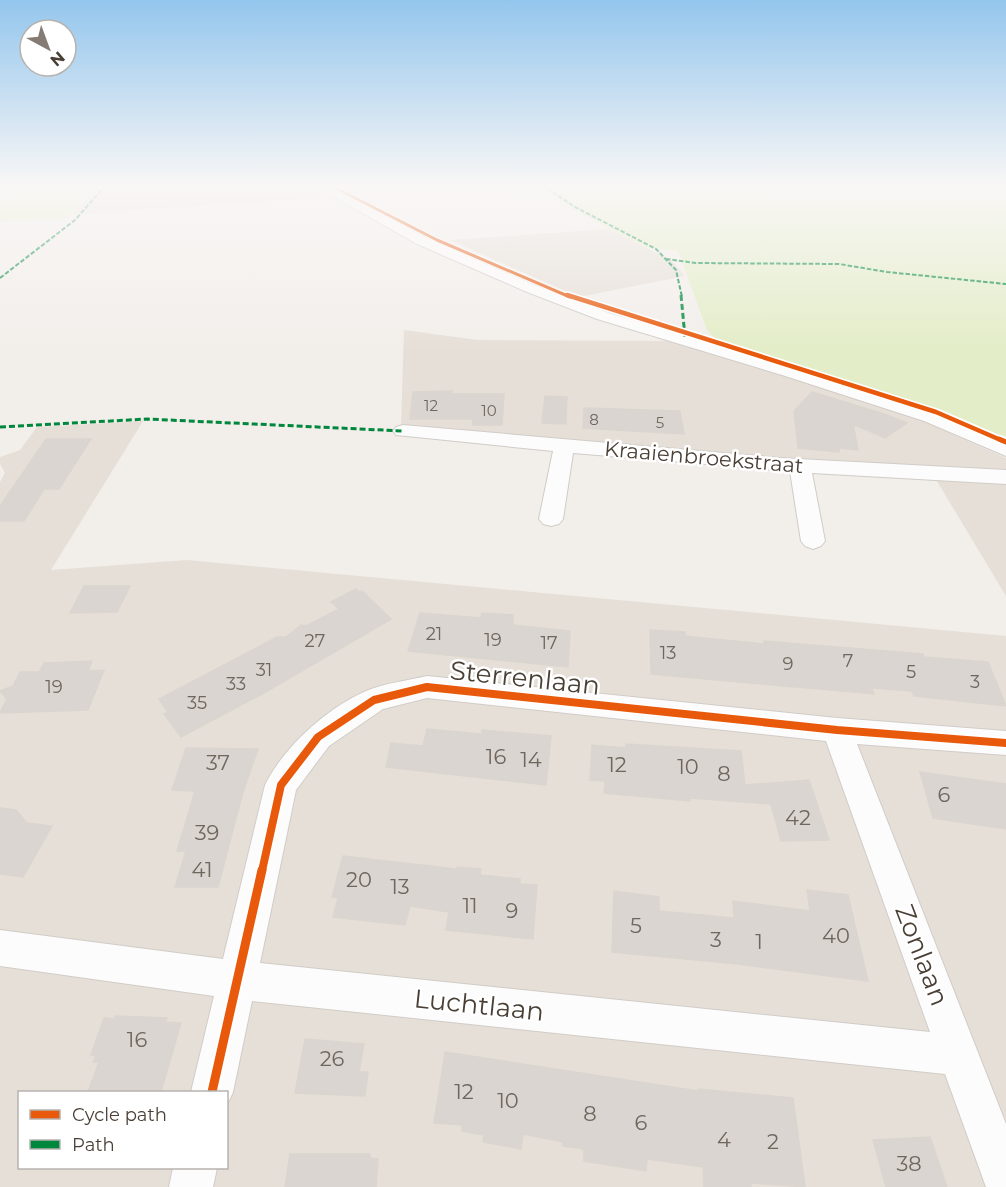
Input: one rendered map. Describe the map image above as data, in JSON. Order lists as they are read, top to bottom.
{
  "streets": {
    "street": [
      "Kraaienbroekstraat",
      "Sterrenlaan",
      "Zonlaan",
      "Luchtlaan"
    ]
  },
  "crossings": [
    ["Sterrenlaan", "Zonlaan"],
    ["Sterrenlaan", "Luchtlaan"],
    ["Zonlaan", "Luchtlaan"]
  ],
  "house_numbers": [
    "12",
    "10",
    "8",
    "5",
    "21",
    "19",
    "27",
    "17",
    "13",
    "7",
    "9",
    "31",
    "5",
    "3",
    "33",
    "19",
    "35",
    "16",
    "14",
    "37",
    "12",
    "10",
    "8",
    "6",
    "42",
    "39",
    "41",
    "20",
    "13",
    "11",
    "9",
    "5",
    "40",
    "3",
    "1",
    "16",
    "26",
    "12",
    "10",
    "8",
    "6",
    "4",
    "2",
    "38"
  ],
  "legend": ["Cycle path", "Path"],
  "north": "bottom right"
}
